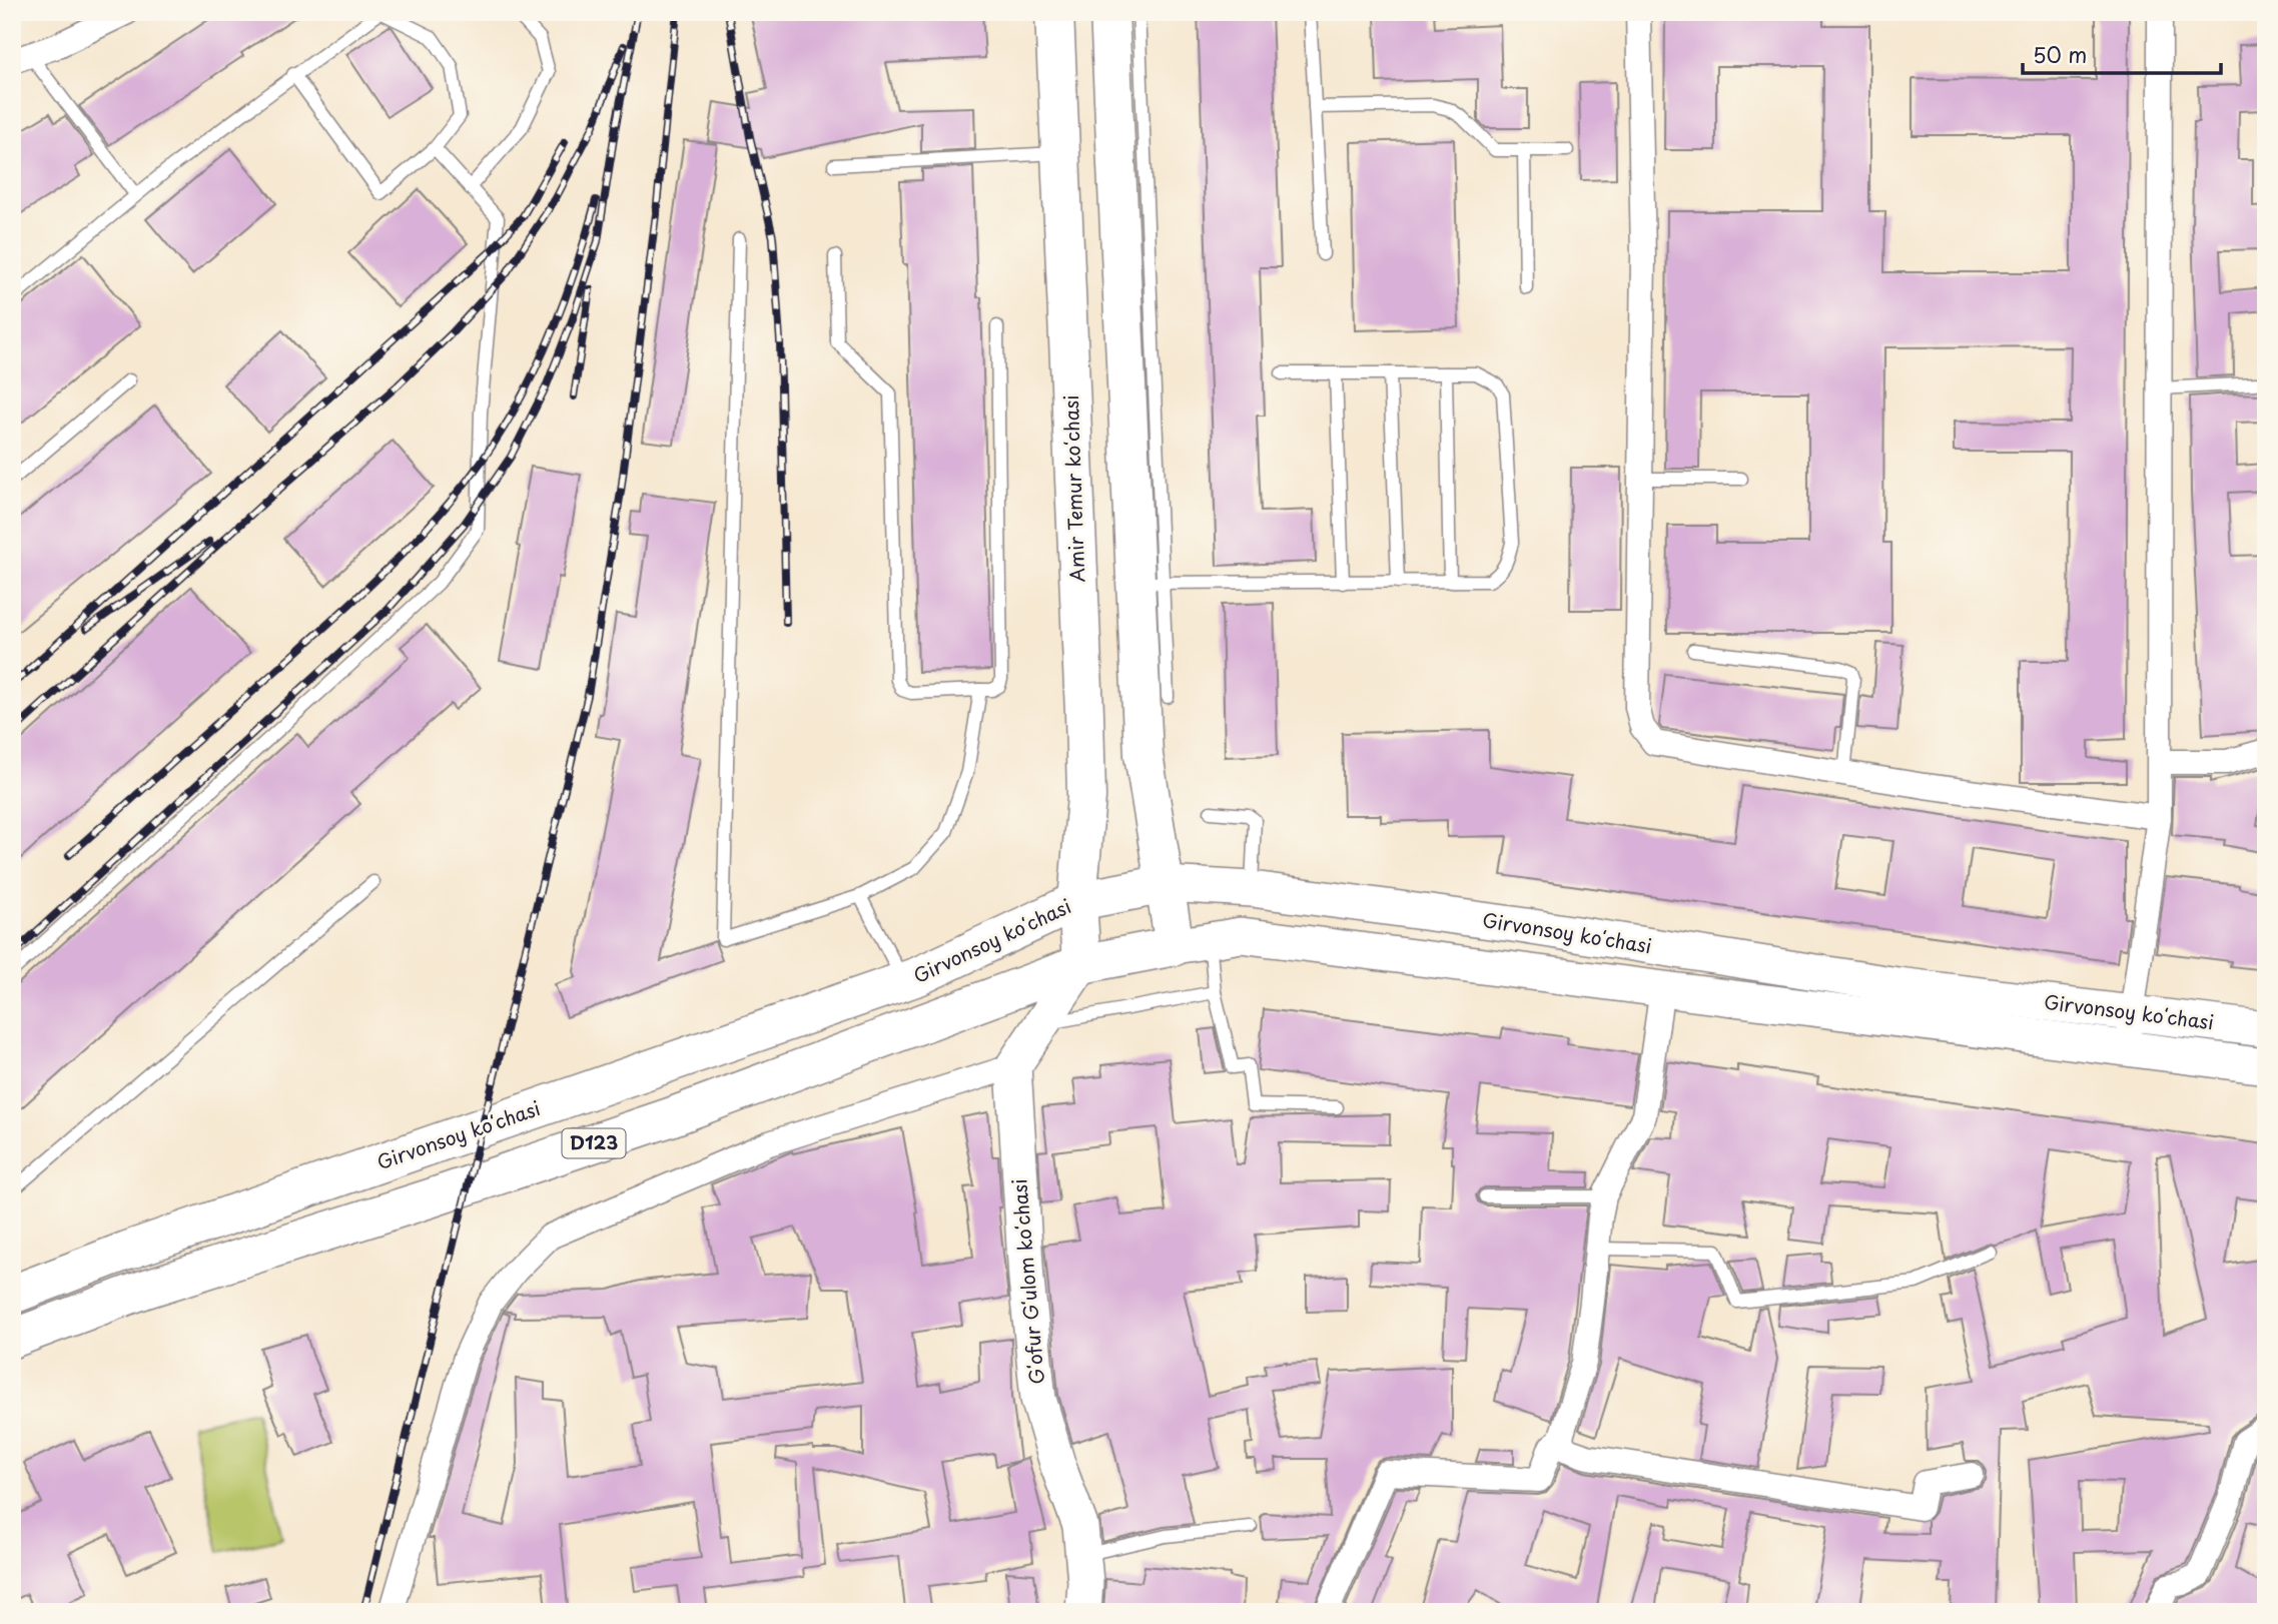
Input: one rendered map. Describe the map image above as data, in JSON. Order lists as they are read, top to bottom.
{
  "streets": {
    "main road": [
      "Amir Temur koʻchasi",
      "Girvonsoy koʻchasi",
      "D123",
      "Gʻofur Gʻulom koʻchasi"
    ]
  },
  "crossings": [
    ["Amir Temur koʻchasi", "Girvonsoy koʻchasi"]
  ],
  "scale_bar": "50 m"
}
